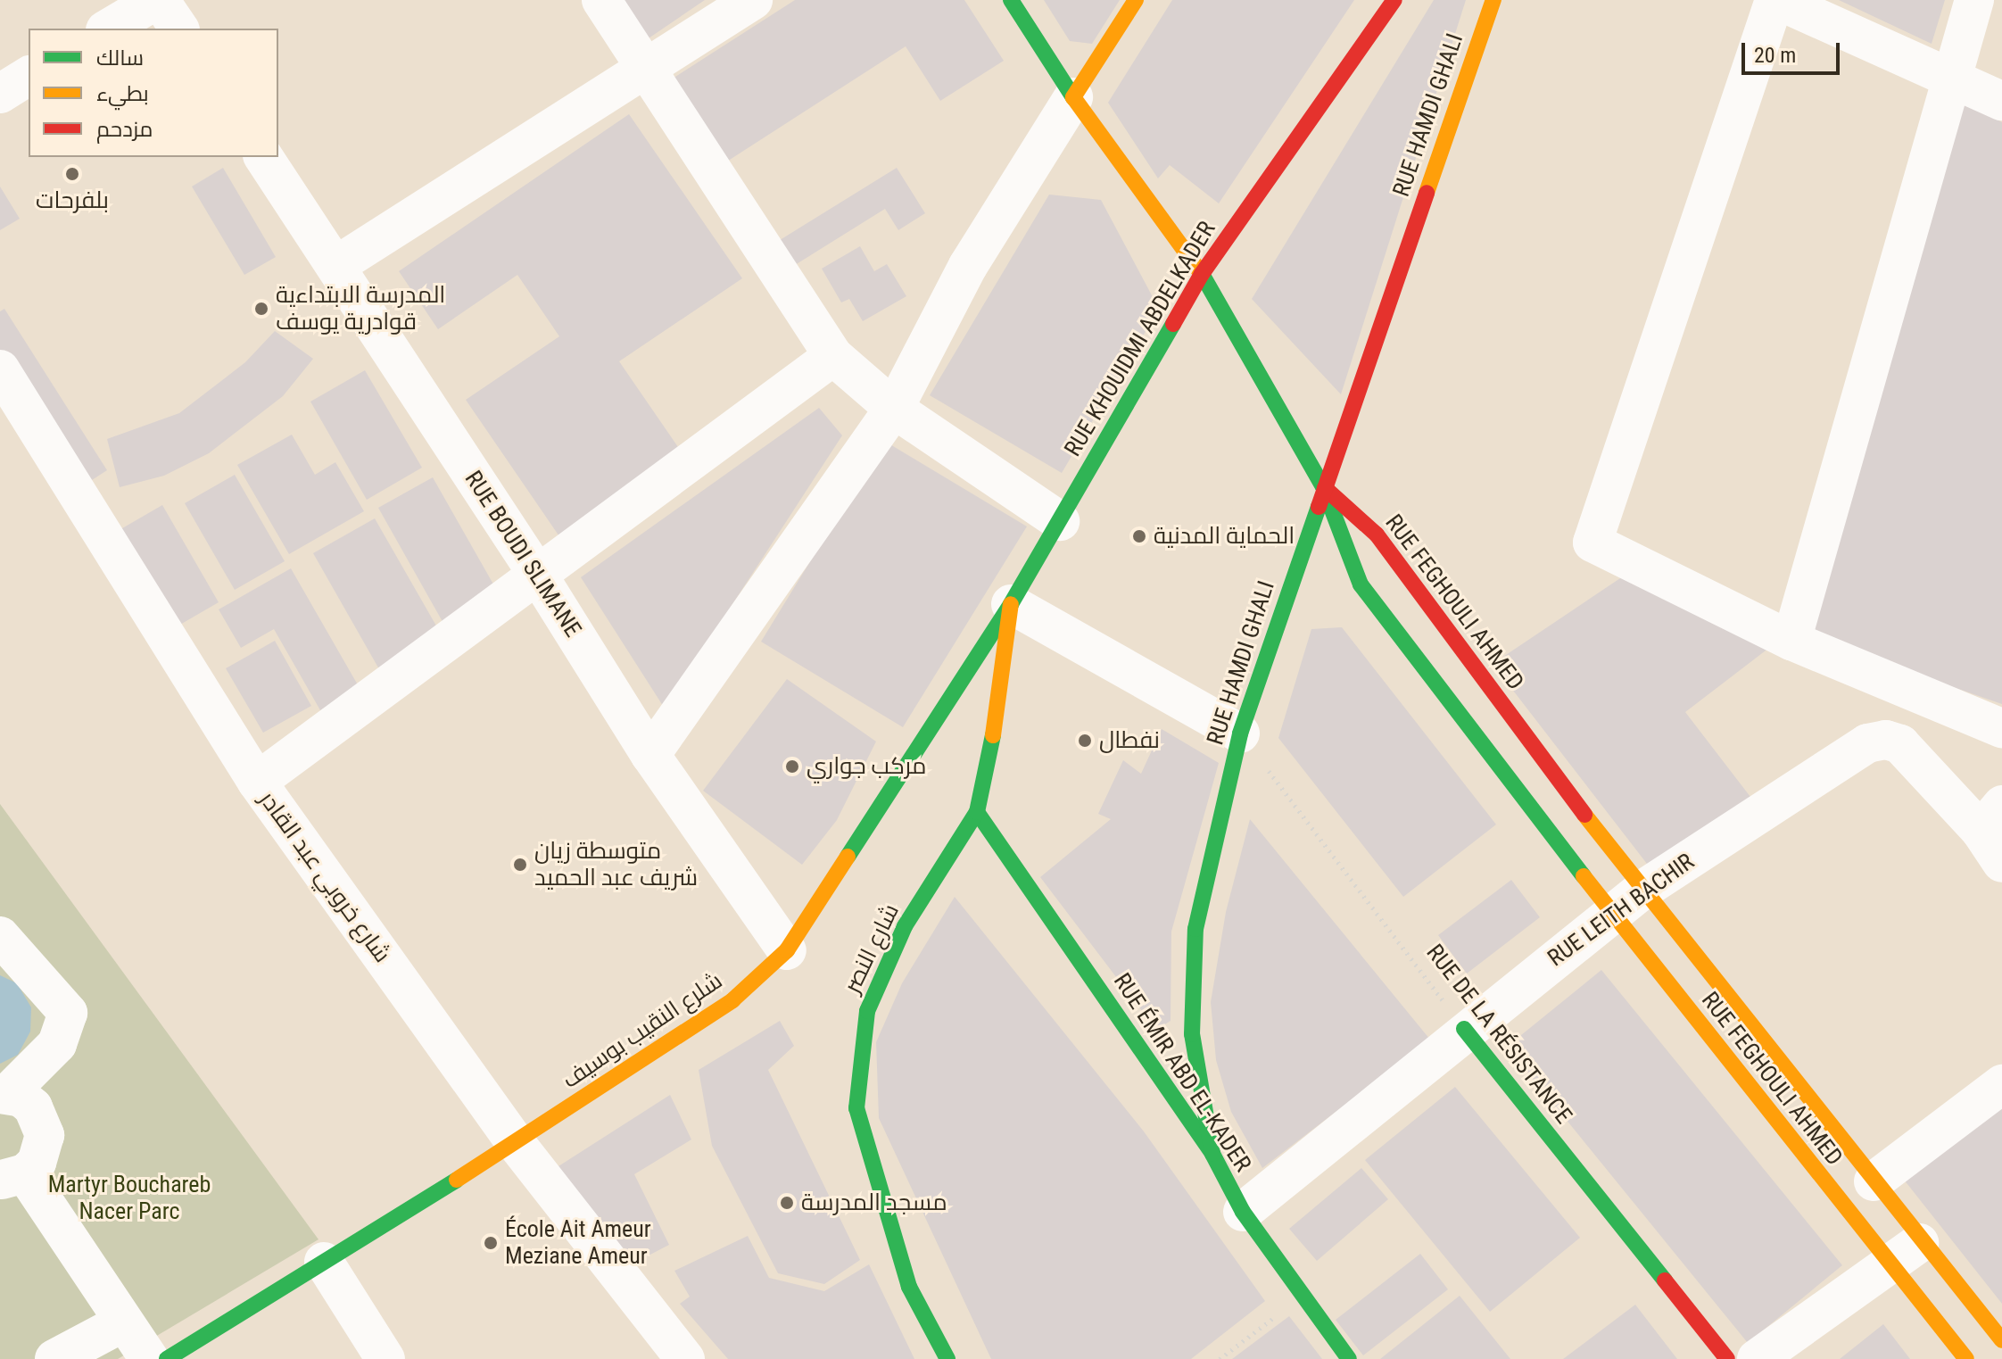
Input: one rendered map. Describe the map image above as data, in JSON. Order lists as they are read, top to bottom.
{
  "streets": {
    "main road": [
      "RUE HAMDI GHALI",
      "RUE KHOUIDMI ABDELKADER",
      "RUE FEGHOULI AHMED",
      "شارع النصر",
      "شلرع النقيب بوسيف",
      "RUE DE LA RÉSISTANCE",
      "RUE ÉMIR ABD EL-KADER"
    ],
    "street": ["RUE BOUDI SLIMANE", "شارع خروبي عبد القادر", "RUE LEITH BACHIR"]
  },
  "crossings": [
    ["RUE HAMDI GHALI", "RUE FEGHOULI AHMED"],
    ["RUE HAMDI GHALI", "RUE DE LA RÉSISTANCE"],
    ["RUE HAMDI GHALI", "RUE ÉMIR ABD EL-KADER"],
    ["RUE KHOUIDMI ABDELKADER", "شارع النصر"],
    ["RUE KHOUIDMI ABDELKADER", "شلرع النقيب بوسيف"],
    ["RUE BOUDI SLIMANE", "شلرع النقيب بوسيف"],
    ["RUE FEGHOULI AHMED", "RUE LEITH BACHIR"],
    ["شارع خروبي عبد القادر", "شلرع النقيب بوسيف"],
    ["RUE LEITH BACHIR", "RUE DE LA RÉSISTANCE"],
    ["RUE LEITH BACHIR", "RUE ÉMIR ABD EL-KADER"],
    ["شارع النصر", "شلرع النقيب بوسيف"],
    ["شارع النصر", "RUE ÉMIR ABD EL-KADER"]
  ],
  "parks": ["Martyr Bouchareb Nacer Parc"],
  "places": [
    "بلفرحات",
    "المدرسة الابتداءية قوادرية يوسف",
    "الحماية المدنية",
    "نفطال",
    "مركب جواري",
    "متوسطة زيان شريف عبد الحميد",
    "مسجد المدرسة",
    "École Ait Ameur Meziane Ameur"
  ],
  "legend": ["سالك", "بطيء", "مزدحم"],
  "scale_bar": "20 m"
}
